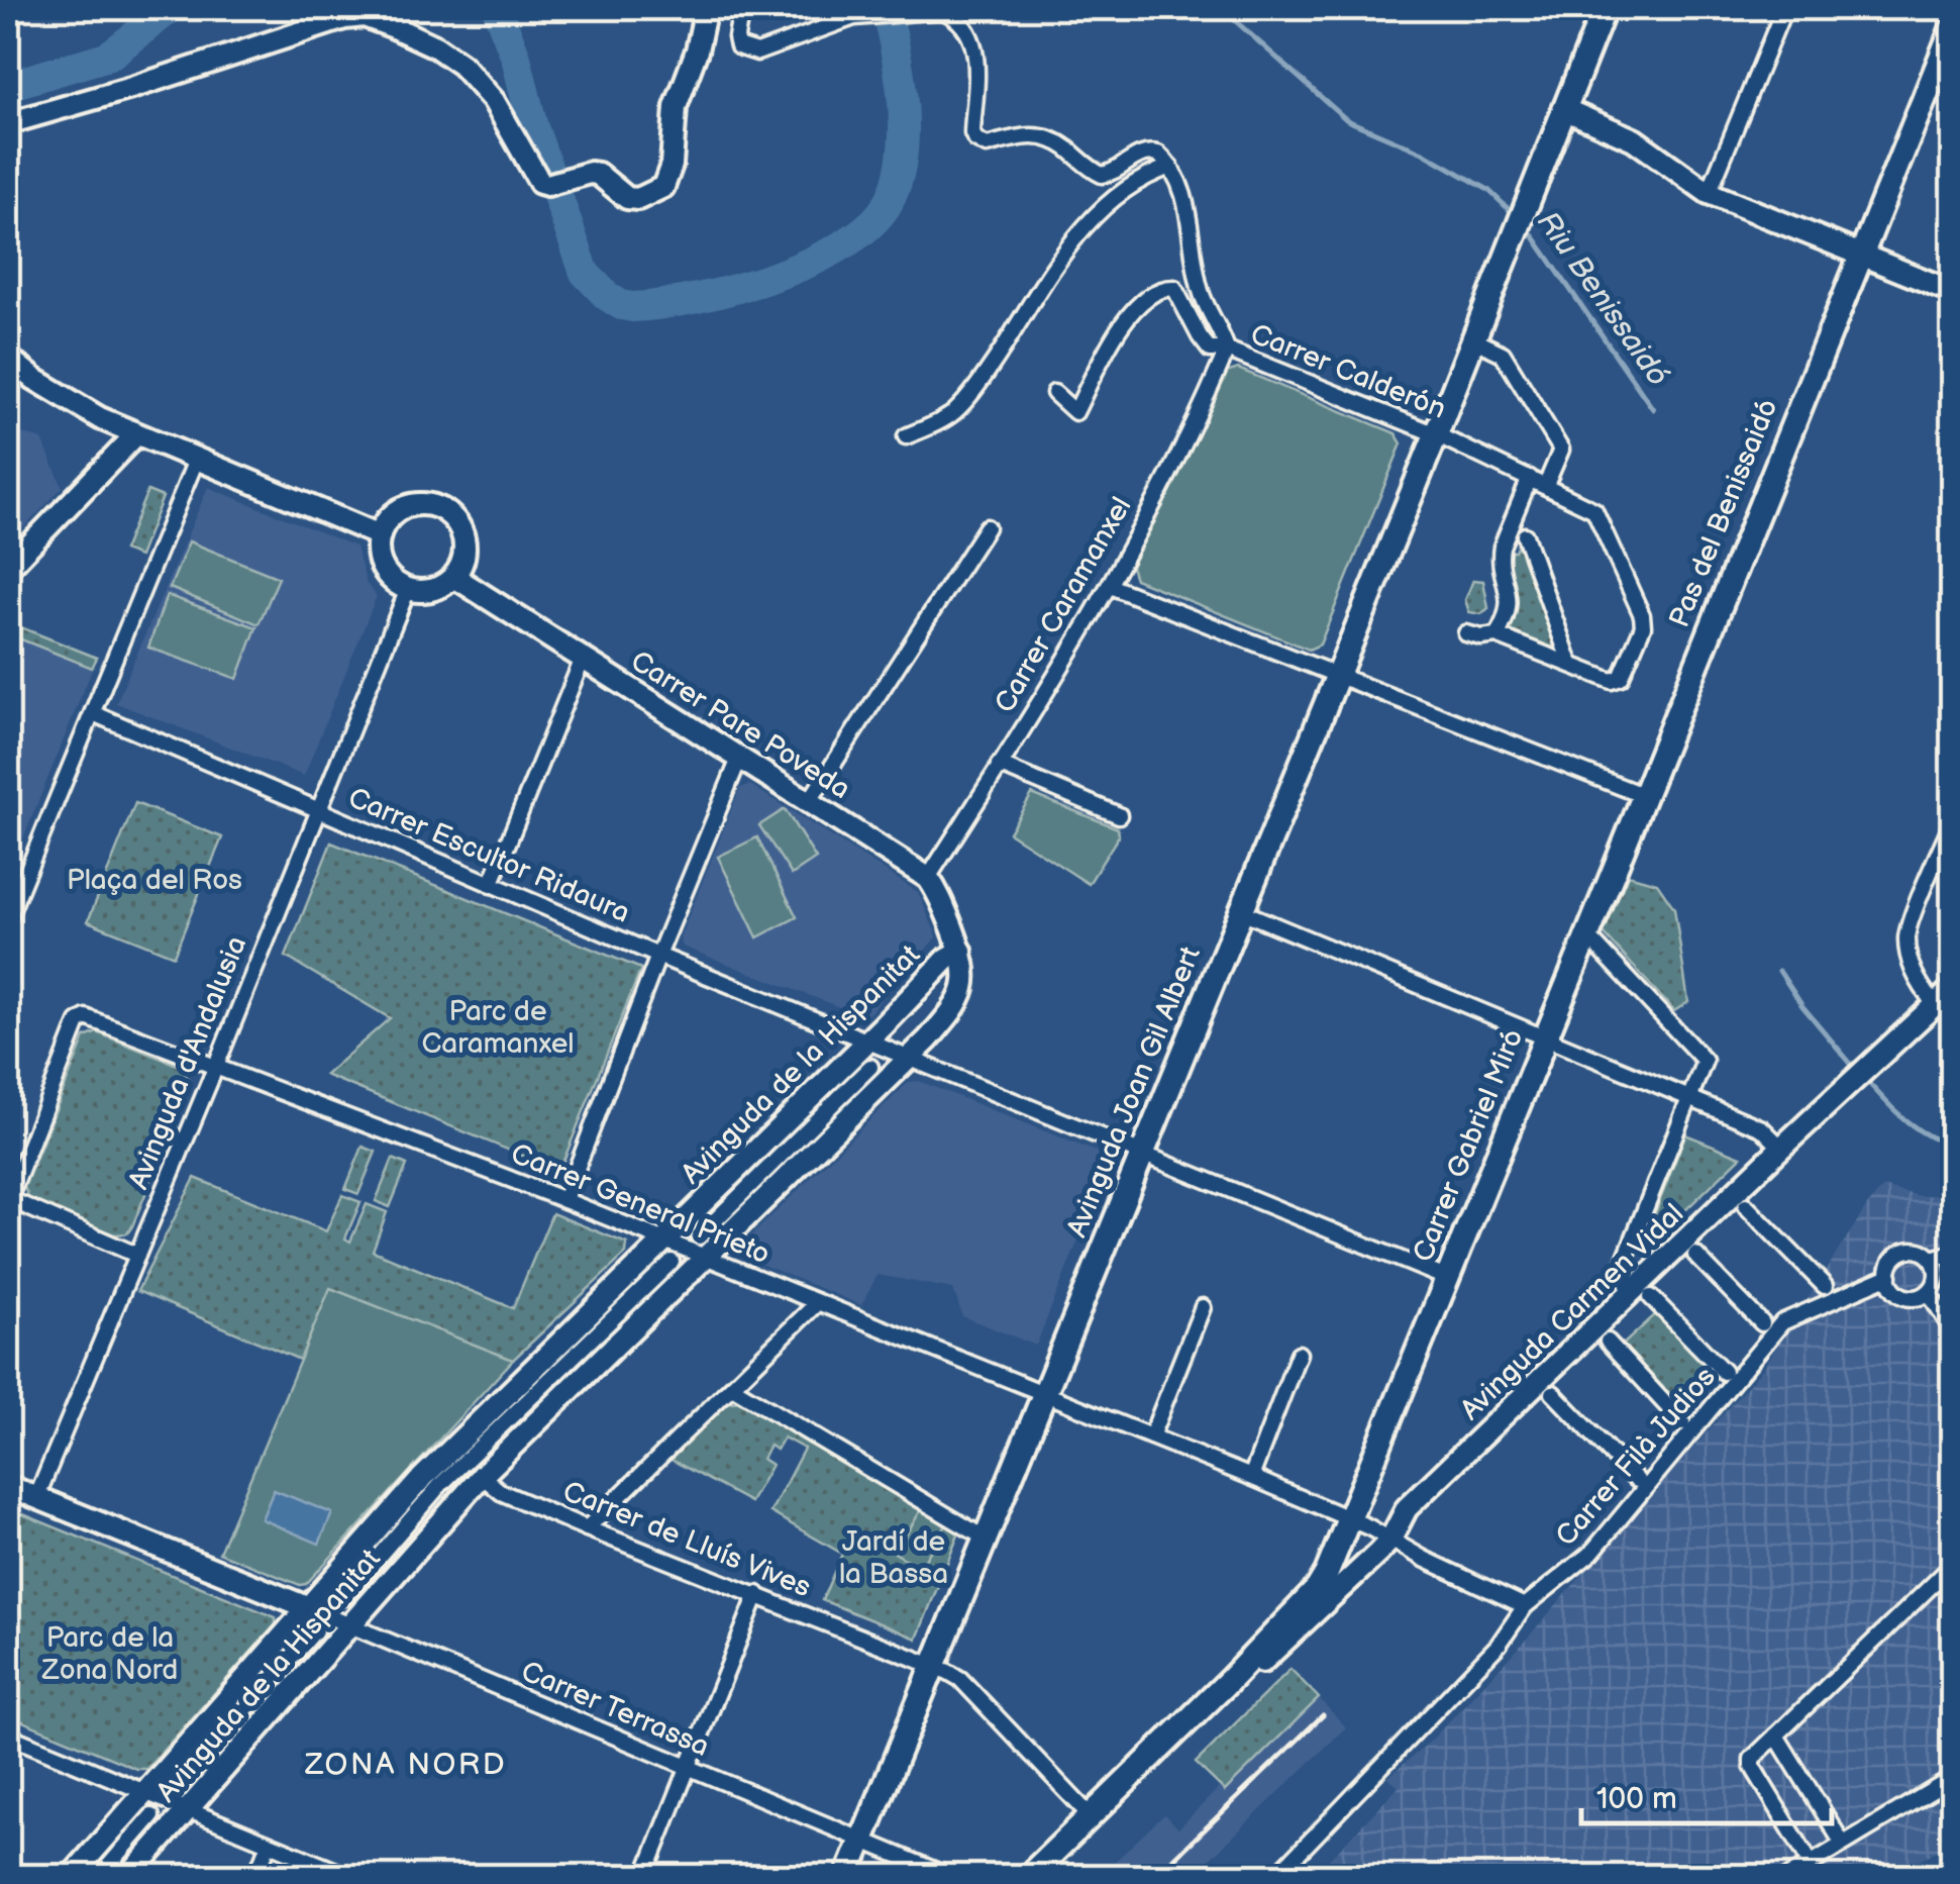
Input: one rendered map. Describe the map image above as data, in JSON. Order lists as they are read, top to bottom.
{
  "streets": {
    "main road": ["Pas del Benissaidó", "Avinguda Joan Gil Albert", "Carrer Gabriel Miró"],
    "street": [
      "Carrer Calderón",
      "Carrer Caramanxel",
      "Carrer Pare Poveda",
      "Carrer Escultor Ridaura",
      "Avinguda d'Andalusia",
      "Avinguda de la Hispanitat",
      "Carrer General Prieto",
      "Avinguda Carmen Vidal",
      "Carrer Filà Judios",
      "Carrer de Lluís Vives",
      "Carrer Terrassa"
    ]
  },
  "crossings": [
    ["Carrer Calderón", "Carrer Caramanxel"],
    ["Carrer Calderón", "Avinguda Joan Gil Albert"],
    ["Pas del Benissaidó", "Carrer Gabriel Miró"],
    ["Carrer Caramanxel", "Carrer Pare Poveda"],
    ["Carrer Pare Poveda", "Avinguda d'Andalusia"],
    ["Carrer Escultor Ridaura", "Avinguda d'Andalusia"],
    ["Carrer Escultor Ridaura", "Avinguda de la Hispanitat"],
    ["Carrer Escultor Ridaura", "Avinguda Joan Gil Albert"],
    ["Carrer Escultor Ridaura", "Carrer Gabriel Miró"],
    ["Avinguda d'Andalusia", "Carrer General Prieto"],
    ["Avinguda de la Hispanitat", "Carrer General Prieto"],
    ["Avinguda de la Hispanitat", "Carrer de Lluís Vives"],
    ["Avinguda de la Hispanitat", "Carrer Terrassa"],
    ["Avinguda Joan Gil Albert", "Carrer General Prieto"],
    ["Avinguda Joan Gil Albert", "Carrer de Lluís Vives"],
    ["Avinguda Joan Gil Albert", "Carrer Terrassa"],
    ["Carrer Gabriel Miró", "Carrer General Prieto"],
    ["Carrer Gabriel Miró", "Avinguda Carmen Vidal"],
    ["Carrer Gabriel Miró", "Carrer de Lluís Vives"],
    ["Carrer General Prieto", "Avinguda Carmen Vidal"],
    ["Carrer General Prieto", "Carrer Filà Judios"]
  ],
  "districts": ["ZONA NORD"],
  "water": ["Riu Benissaidó"],
  "parks": [
    "Plaça del Ros",
    "Parc de Caramanxel",
    "Jardí de la Bassa",
    "Parc de la Zona Nord"
  ],
  "scale_bar": "100 m"
}
